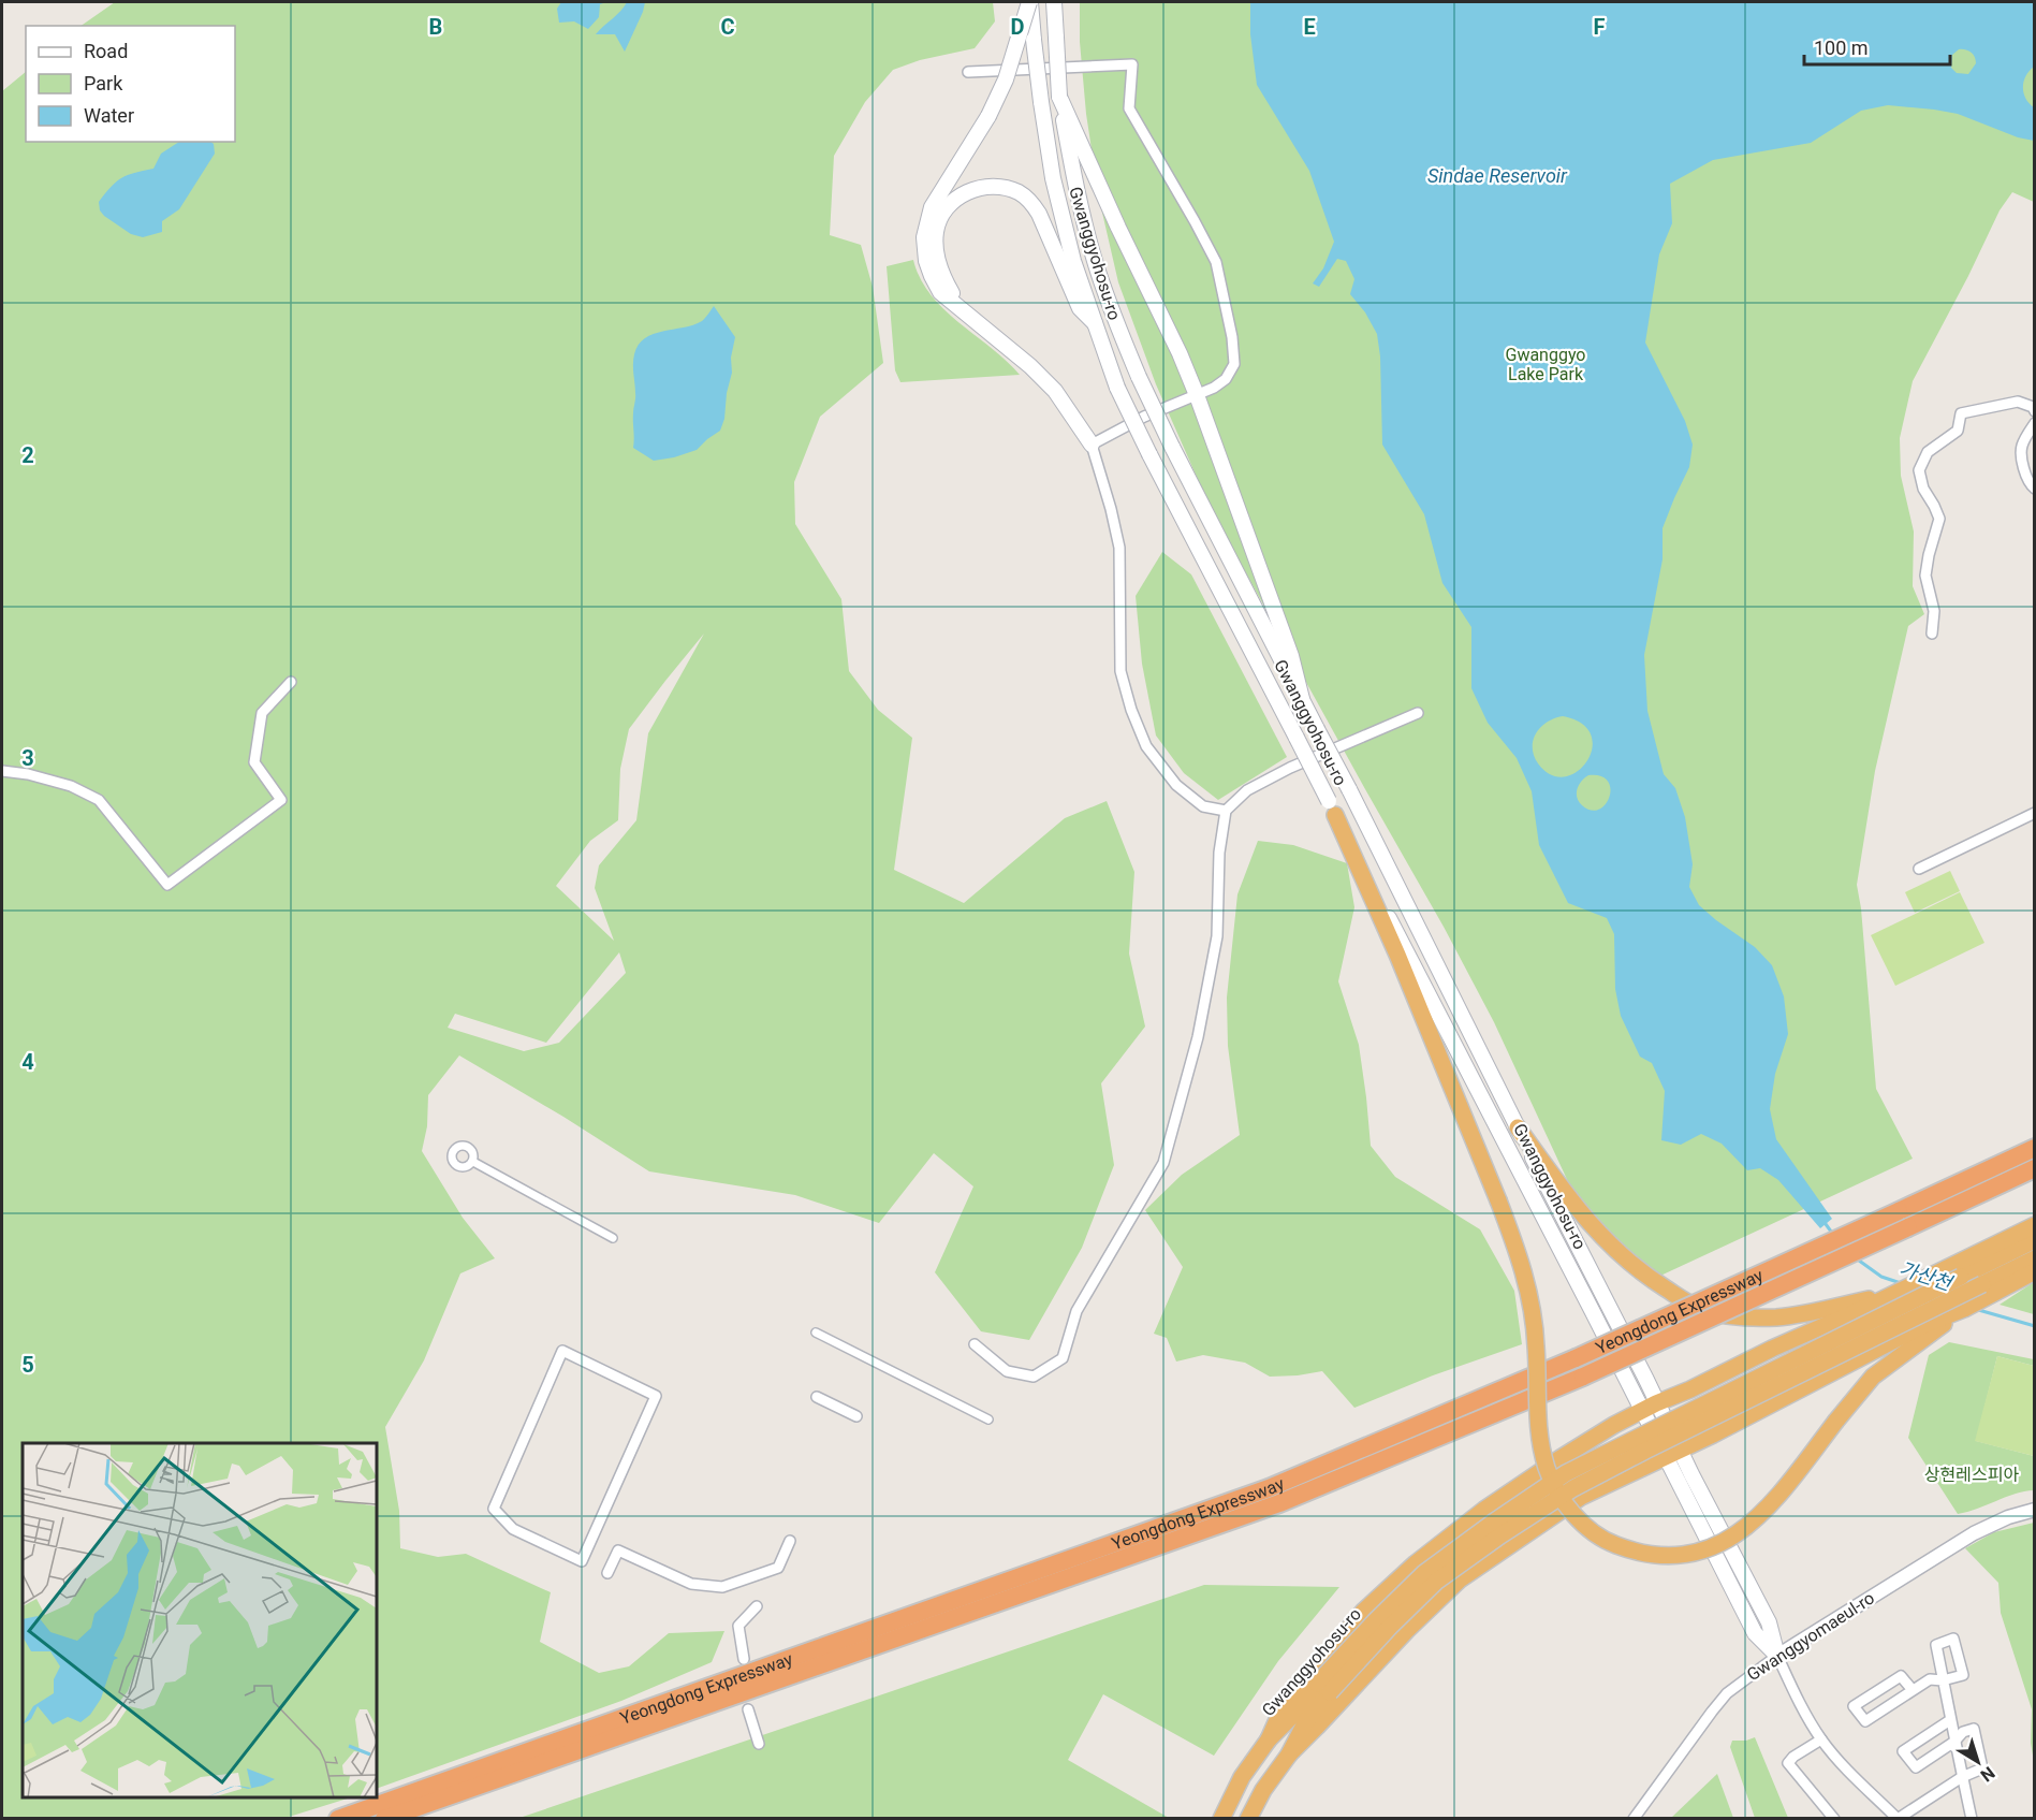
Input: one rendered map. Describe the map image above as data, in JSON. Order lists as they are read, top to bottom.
{
  "streets": {
    "highway": ["Gwanggyohosu-ro", "Yeongdong Expressway"],
    "street": ["Gwanggyomaeul-ro"]
  },
  "crossings": [
    ["Gwanggyohosu-ro", "Gwanggyomaeul-ro"]
  ],
  "water": ["Sindae Reservoir", "가산천"],
  "parks": ["Gwanggyo Lake Park", "상현레스피아"],
  "legend": ["Road", "Park", "Water"],
  "scale_bar": "100 m",
  "north": "bottom right",
  "grid": {
    "columns": [
      "B",
      "C",
      "D",
      "E",
      "F"
    ],
    "rows": [
      "2",
      "3",
      "4",
      "5"
    ]
  }
}
